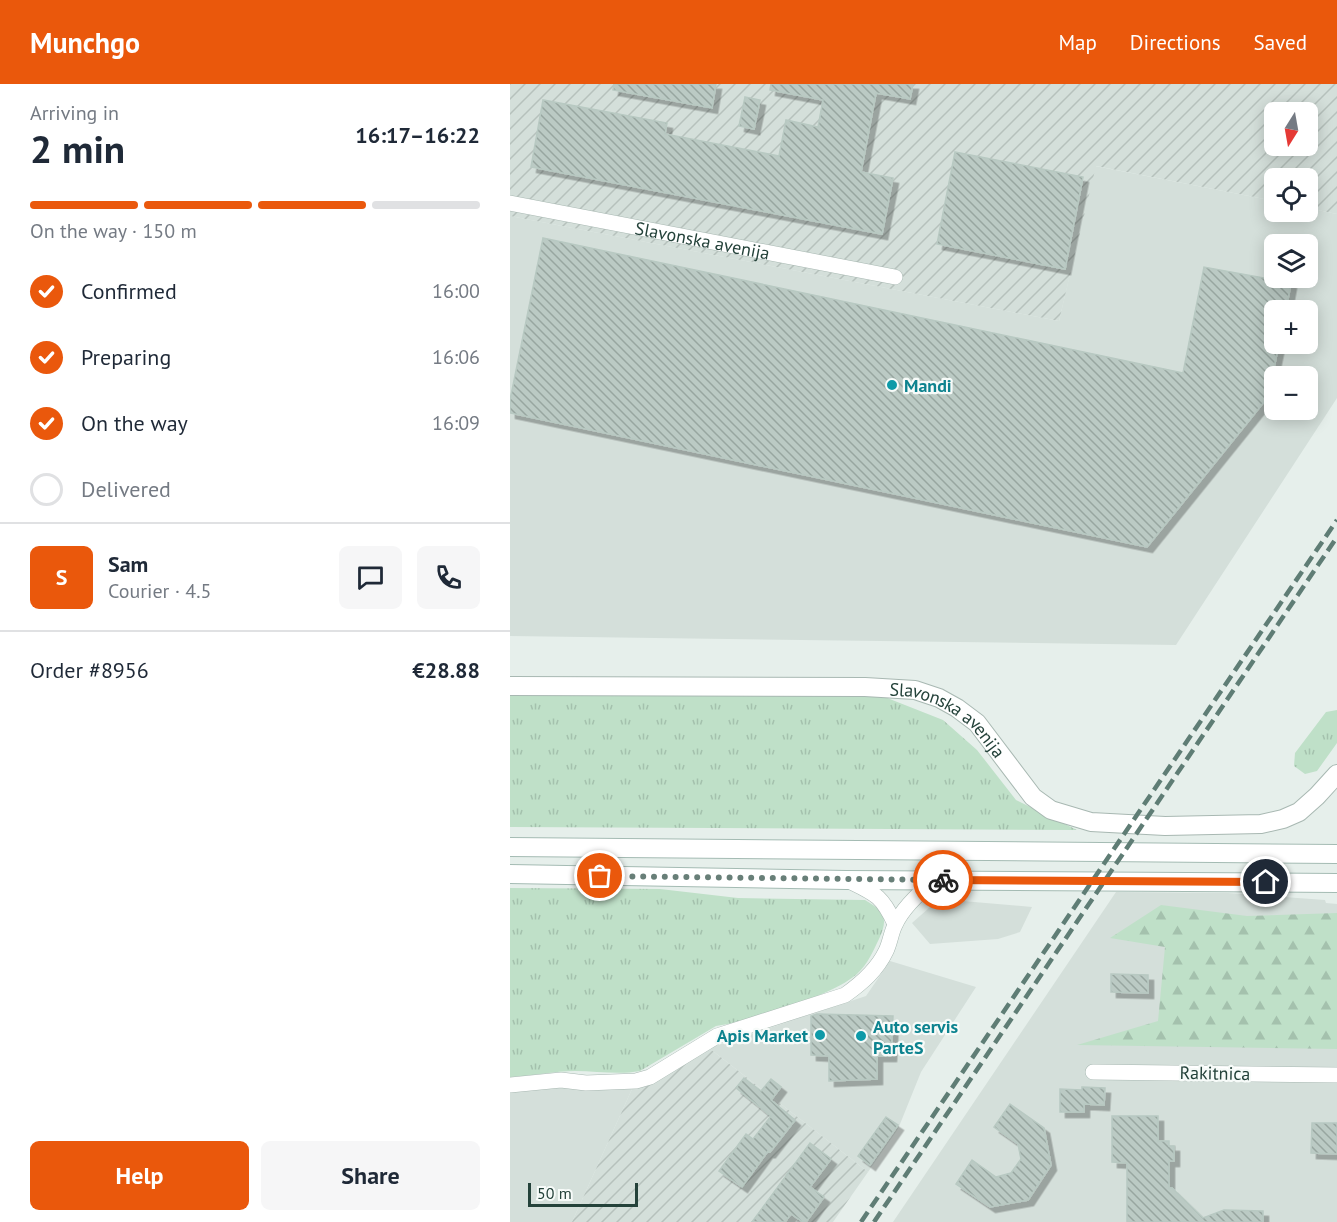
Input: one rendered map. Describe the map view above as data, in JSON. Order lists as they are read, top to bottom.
{
  "streets": {
    "main road": ["Slavonska avenija"],
    "street": ["Rakitnica"]
  },
  "places": ["Mandi", "Apis Market", "Auto servis ParteS"],
  "scale_bar": "50 m",
  "north": "bottom",
  "page": {
    "header": "Munchgo",
    "nav": ["Map", "Directions", "Saved"],
    "heading": ["2 min", "Arriving in", "16:17–16:22"],
    "panel": [
      "Sam",
      "Courier · 4.5",
      "Order #8956",
      "€28.88"
    ],
    "map_buttons": ["+", "−"],
    "bar": "On the way · 150 m",
    "list": [
      ["Confirmed", "16:00"],
      ["Preparing", "16:06"],
      ["On the way", "16:09"],
      "Delivered"
    ],
    "round": "S",
    "buttons": ["Help", "Share"],
    "scale": "50 m"
  }
}
